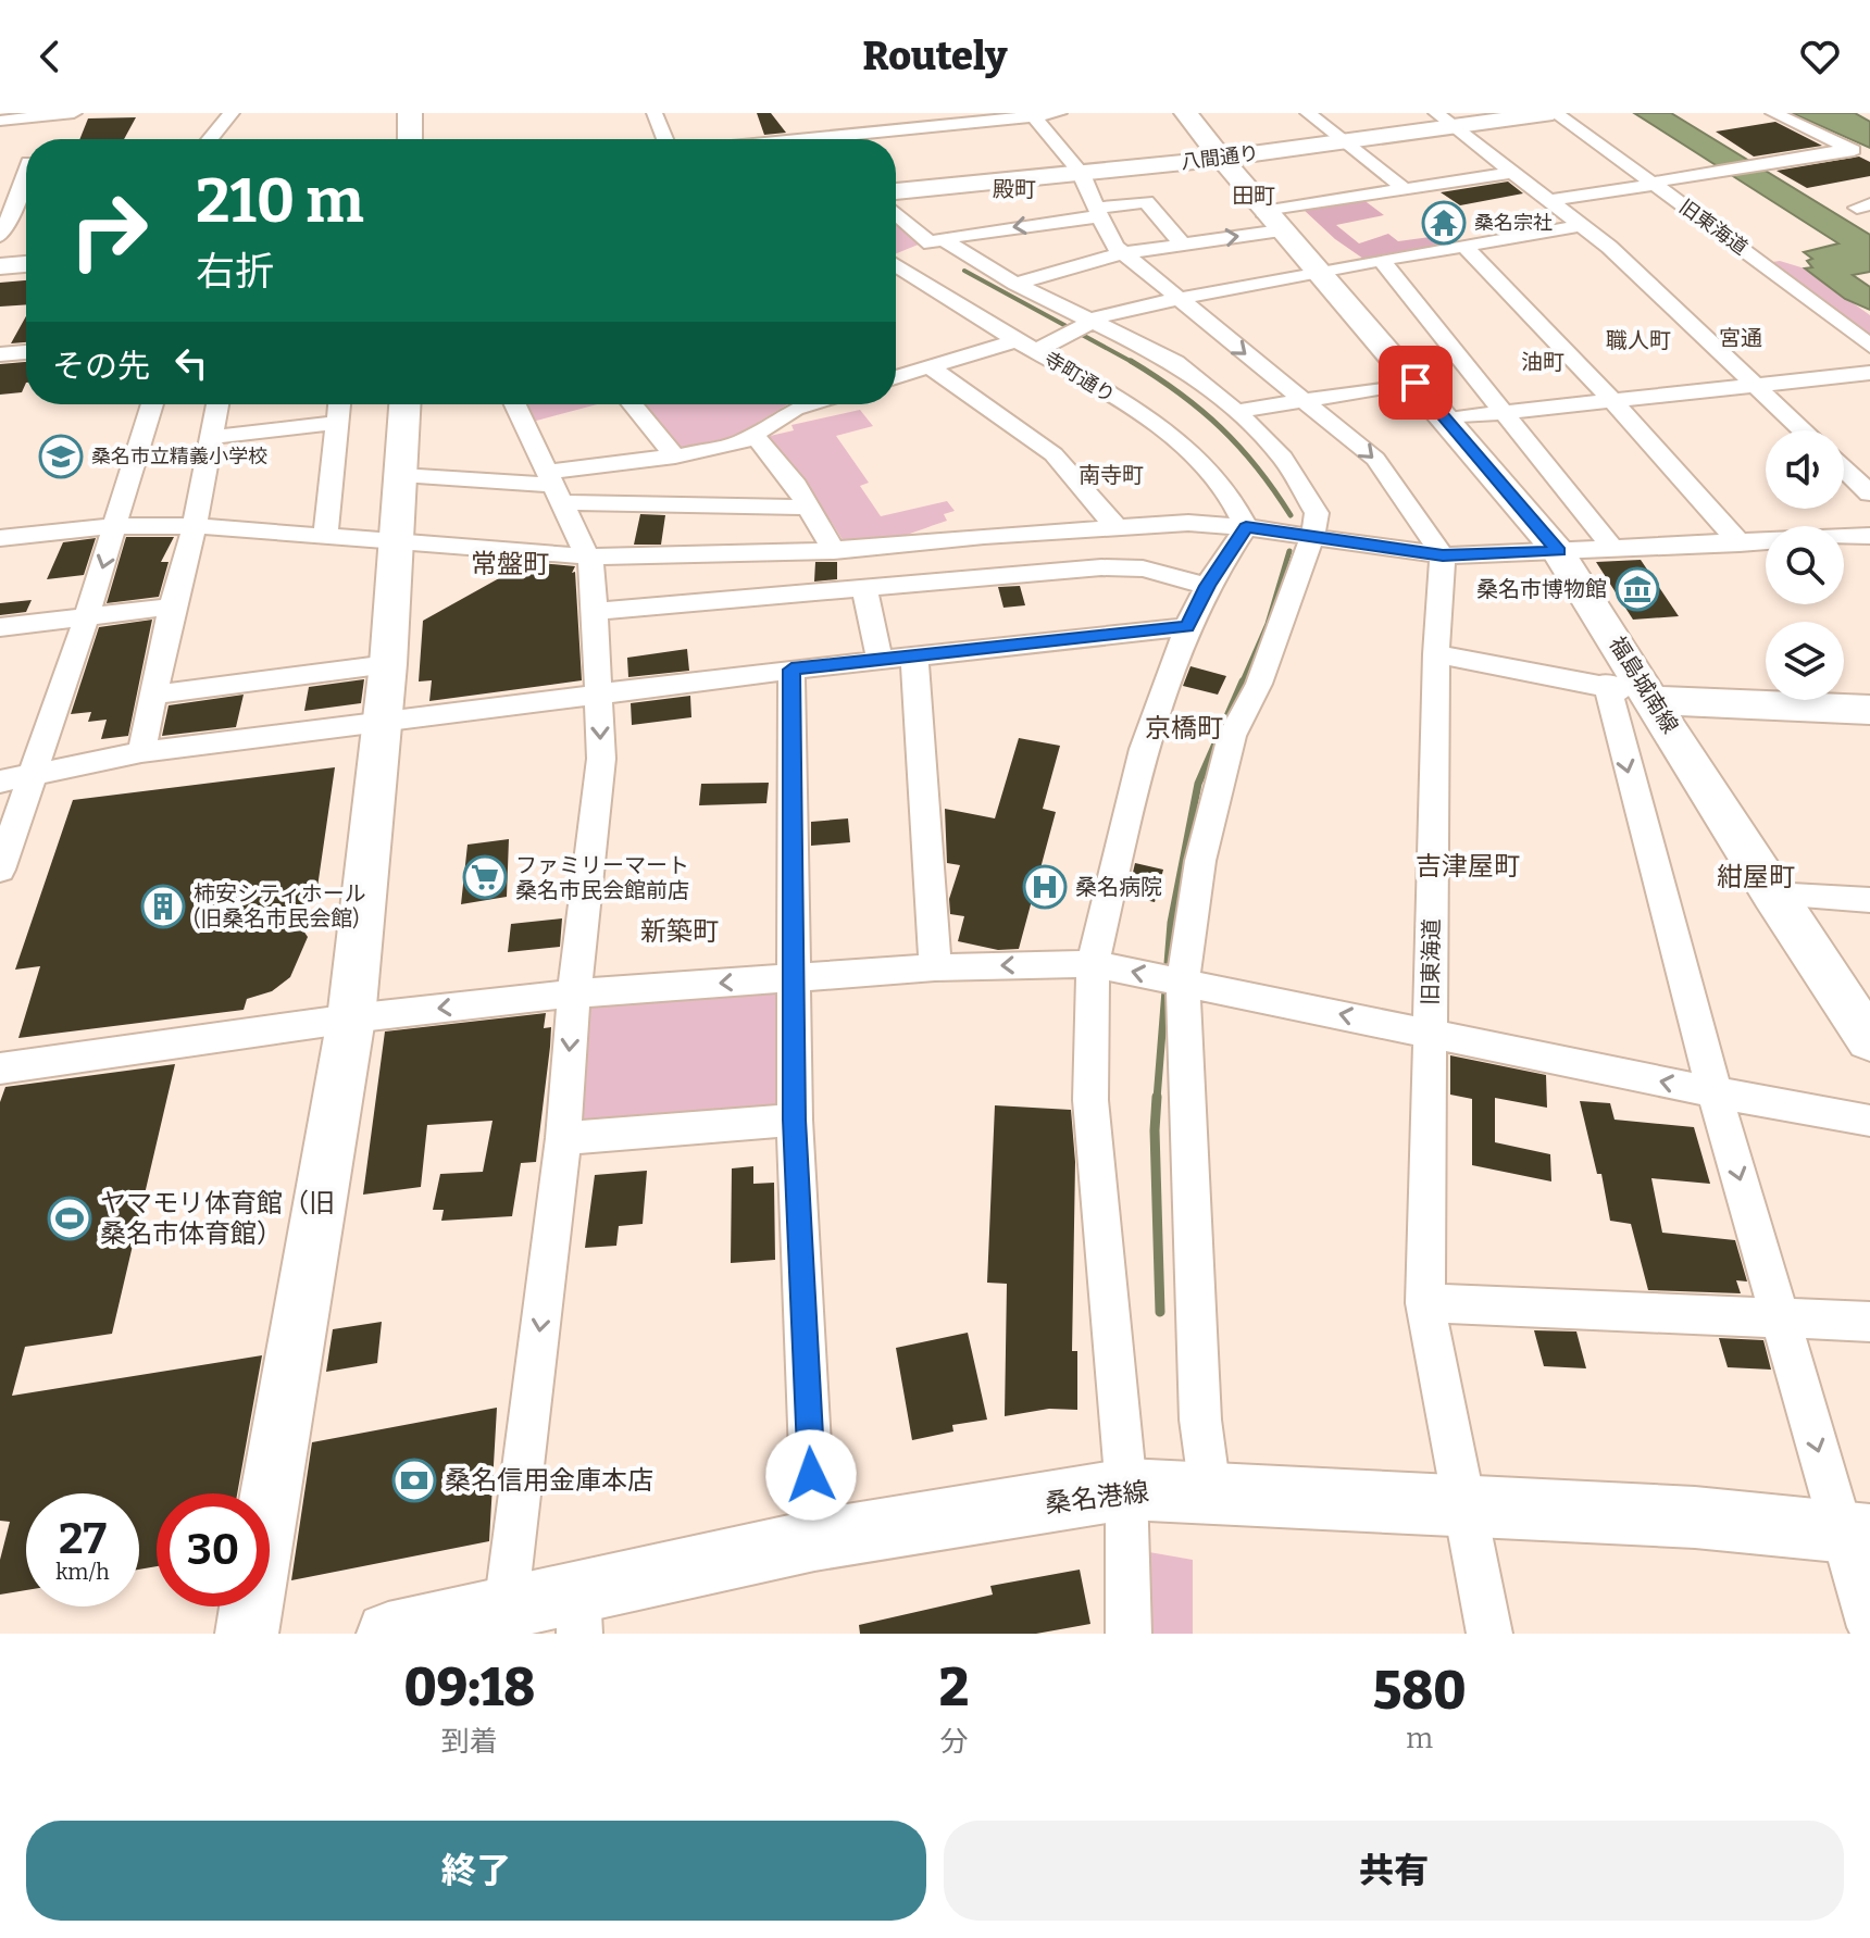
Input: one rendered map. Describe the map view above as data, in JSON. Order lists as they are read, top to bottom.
{
  "streets": {
    "street": [
      "八間通り",
      "旧東海道",
      "寺町通り",
      "福島城南線",
      "桑名港線"
    ]
  },
  "crossings": [
    ["八間通り", "旧東海道"],
    ["八間通り", "福島城南線"],
    ["旧東海道", "桑名港線"]
  ],
  "districts": [
    "殿町",
    "田町",
    "宮通",
    "職人町",
    "油町",
    "南寺町",
    "常盤町",
    "京橋町",
    "吉津屋町",
    "紺屋町",
    "新築町"
  ],
  "places": {
    "temple": ["桑名宗社"],
    "school or university": ["桑名市立精義小学校"],
    "museum": ["桑名市博物館"],
    "supermarket": ["ファミリーマート 桑名市民会館前店"],
    "hospital": ["桑名病院"],
    "building": ["柿安シティホール (旧桑名市民会館)"],
    "sports": ["ヤマモリ体育館（旧 桑名市体育館）"],
    "bank": ["桑名信用金庫本店"]
  },
  "page": {
    "header": "Routely",
    "turn": ["210 m", "右折"],
    "then": "その先",
    "speed": "27 km/h",
    "limit": "30",
    "eta": [
      "09:18",
      "到着",
      "2",
      "分",
      "580",
      "m"
    ],
    "buttons": ["終了", "共有"]
  }
}
